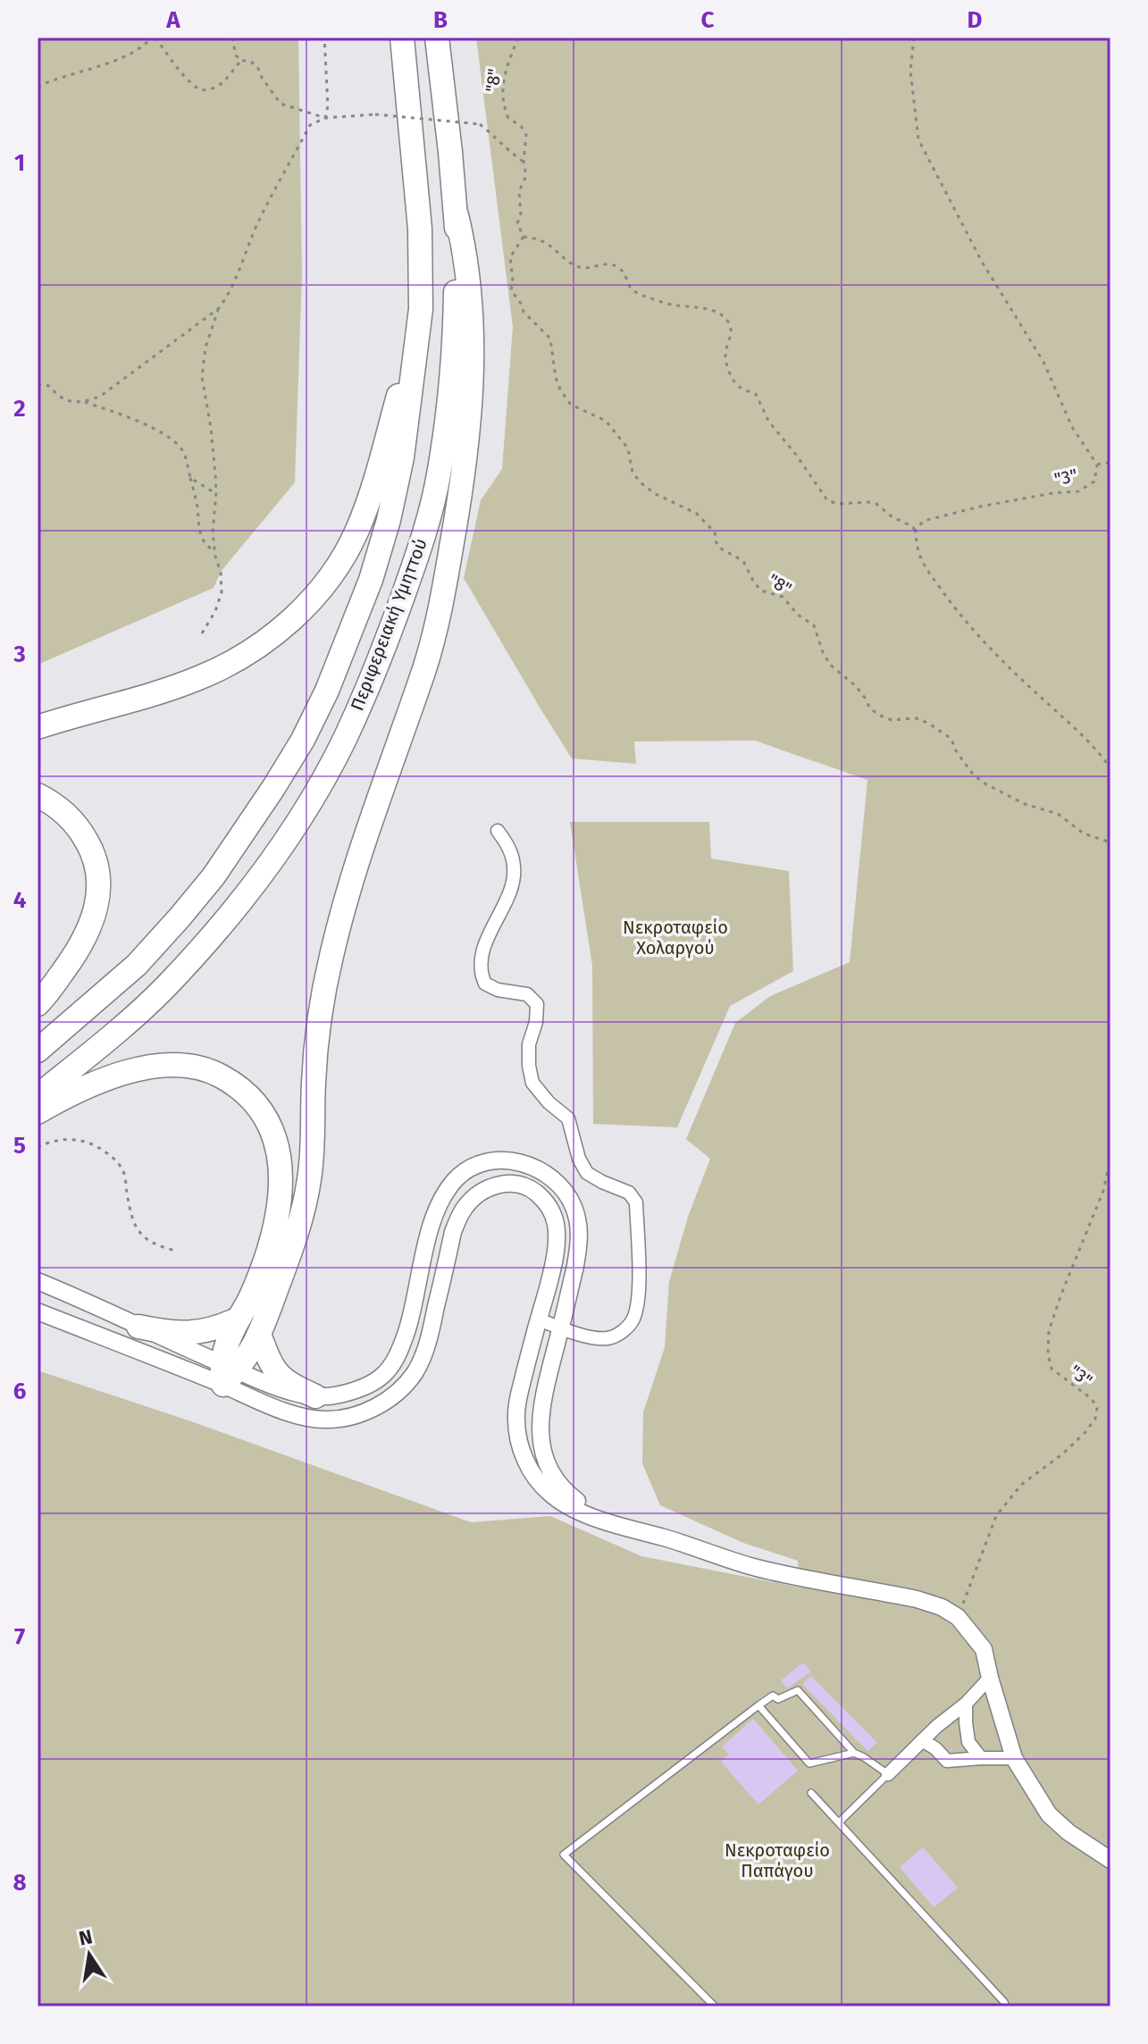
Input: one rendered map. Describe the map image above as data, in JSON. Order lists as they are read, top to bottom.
{
  "streets": {
    "highway": ["Περιφερειακή Υμηττού"],
    "path": ["\"8\"", "\"3\""]
  },
  "parks": ["Νεκροταφείο Χολαργού", "Νεκροταφείο Παπάγου"],
  "north": "top",
  "grid": {
    "columns": [
      "A",
      "B",
      "C",
      "D"
    ],
    "rows": [
      "1",
      "2",
      "3",
      "4",
      "5",
      "6",
      "7",
      "8"
    ]
  }
}
